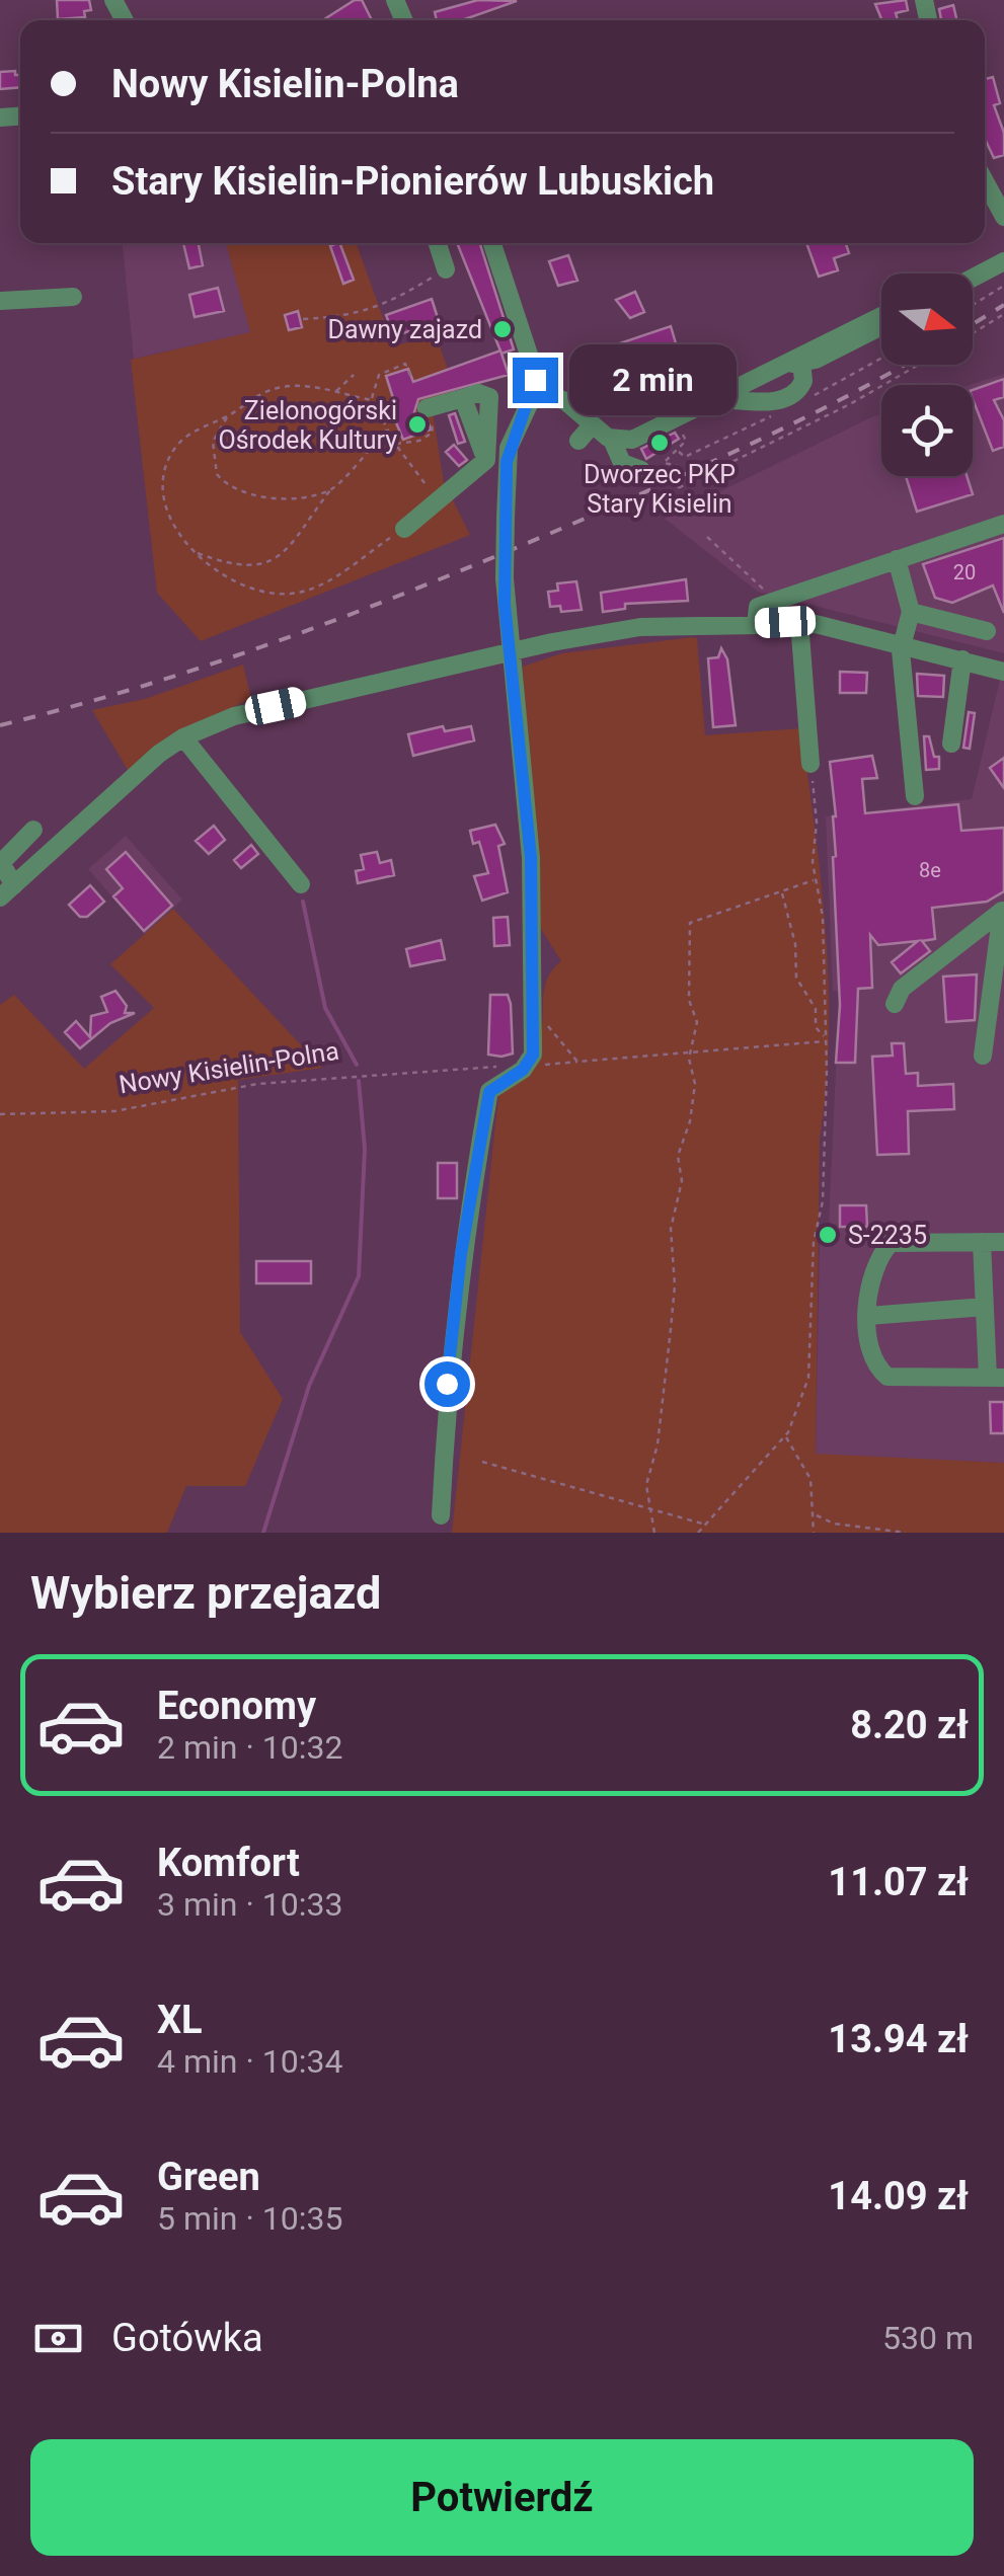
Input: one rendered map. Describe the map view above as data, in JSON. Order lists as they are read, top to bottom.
{
  "streets": {
    "path": ["Nowy Kisielin-Polna"]
  },
  "places": [
    "Dawny zajazd",
    "Zielonogórski Ośrodek Kultury",
    "Dworzec PKP Stary Kisielin",
    "S-2235"
  ],
  "house_numbers": ["20", "8e"],
  "north": "right",
  "page": {
    "banner": ["Nowy Kisielin-Polna", "Stary Kisielin-Pionierów Lubuskich"],
    "bubble": "2 min",
    "heading": "Wybierz przejazd",
    "list": [
      {
        "name": "Economy",
        "note": "2 min · 10:32",
        "value": "8.20 zł"
      },
      {
        "name": "Komfort",
        "note": "3 min · 10:33",
        "value": "11.07 zł"
      },
      {
        "name": "XL",
        "note": "4 min · 10:34",
        "value": "13.94 zł"
      },
      {
        "name": "Green",
        "note": "5 min · 10:35",
        "value": "14.09 zł"
      }
    ],
    "pay": ["Gotówka", "530 m"],
    "buttons": "Potwierdź"
  }
}
